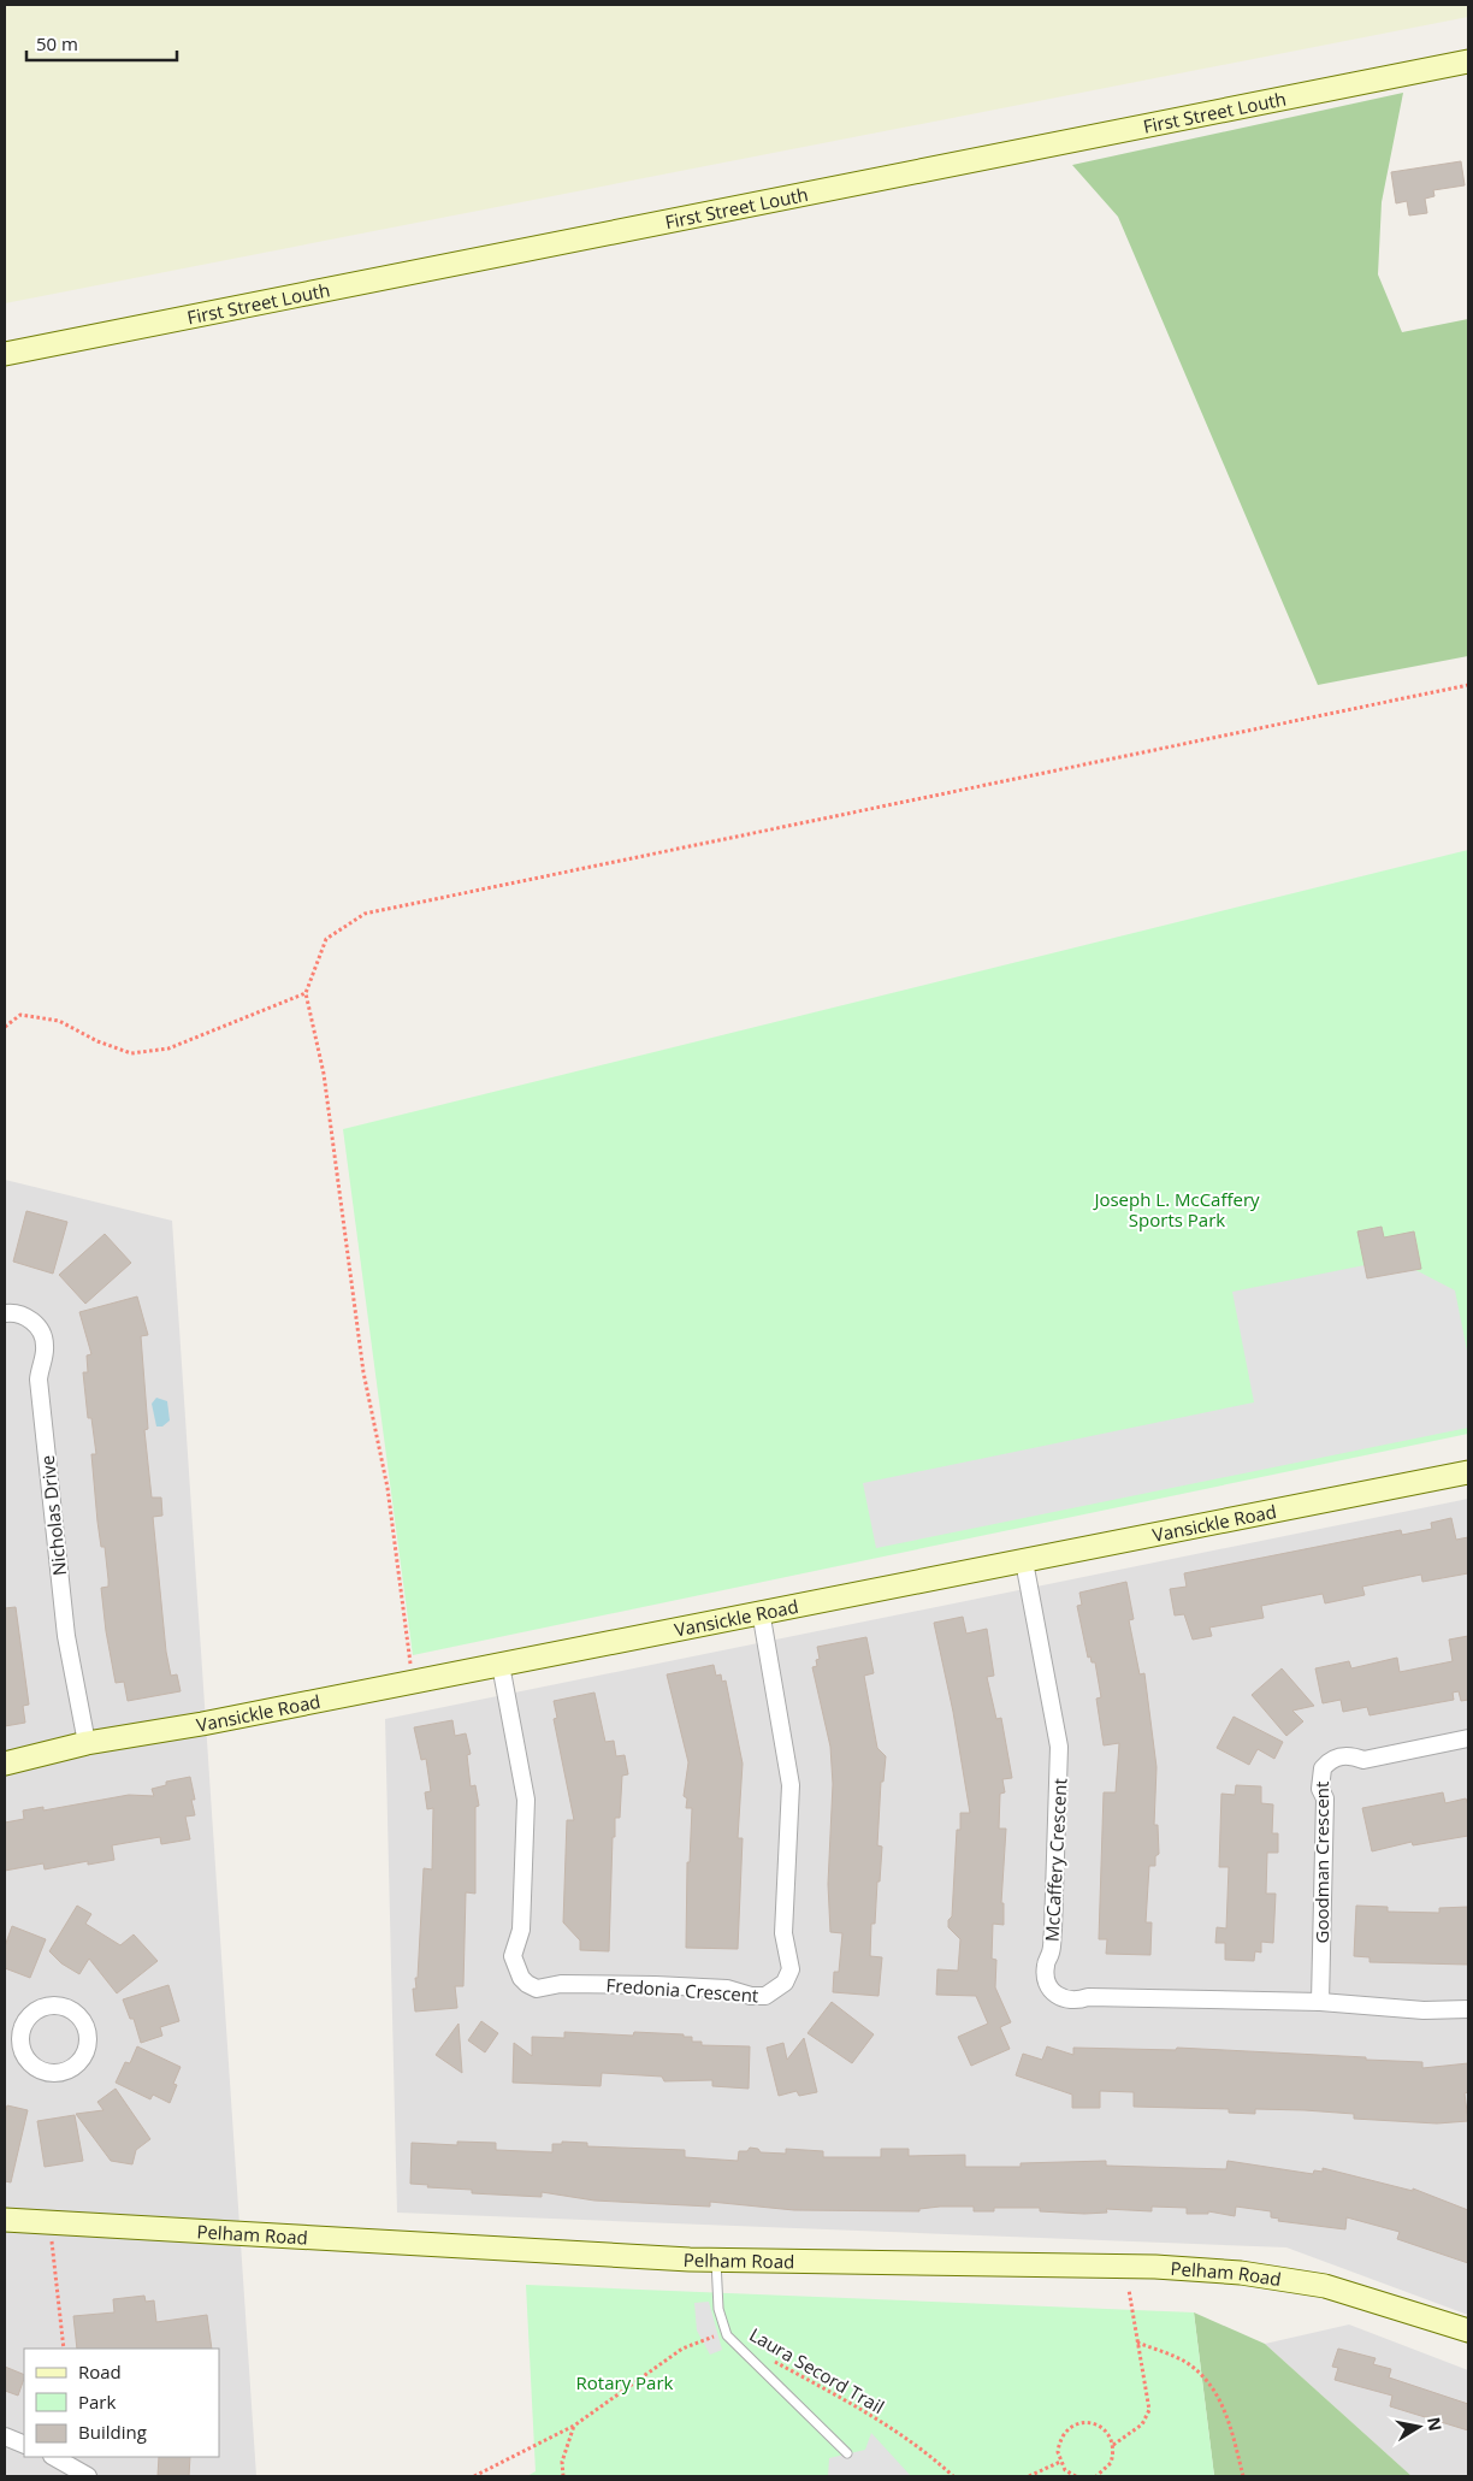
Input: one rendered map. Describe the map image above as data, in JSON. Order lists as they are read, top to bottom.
{
  "streets": {
    "street": [
      "First Street Louth",
      "Nicholas Drive",
      "Vansickle Road",
      "McCaffery Crescent",
      "Goodman Crescent",
      "Fredonia Crescent",
      "Pelham Road"
    ],
    "path": ["Laura Secord Trail"]
  },
  "crossings": [
    ["Nicholas Drive", "Vansickle Road"],
    ["Vansickle Road", "McCaffery Crescent"],
    ["Vansickle Road", "Fredonia Crescent"],
    ["McCaffery Crescent", "Goodman Crescent"]
  ],
  "parks": ["Joseph L. McCaffery Sports Park", "Rotary Park"],
  "legend": ["Road", "Park", "Building"],
  "scale_bar": "50 m",
  "north": "right"
}
